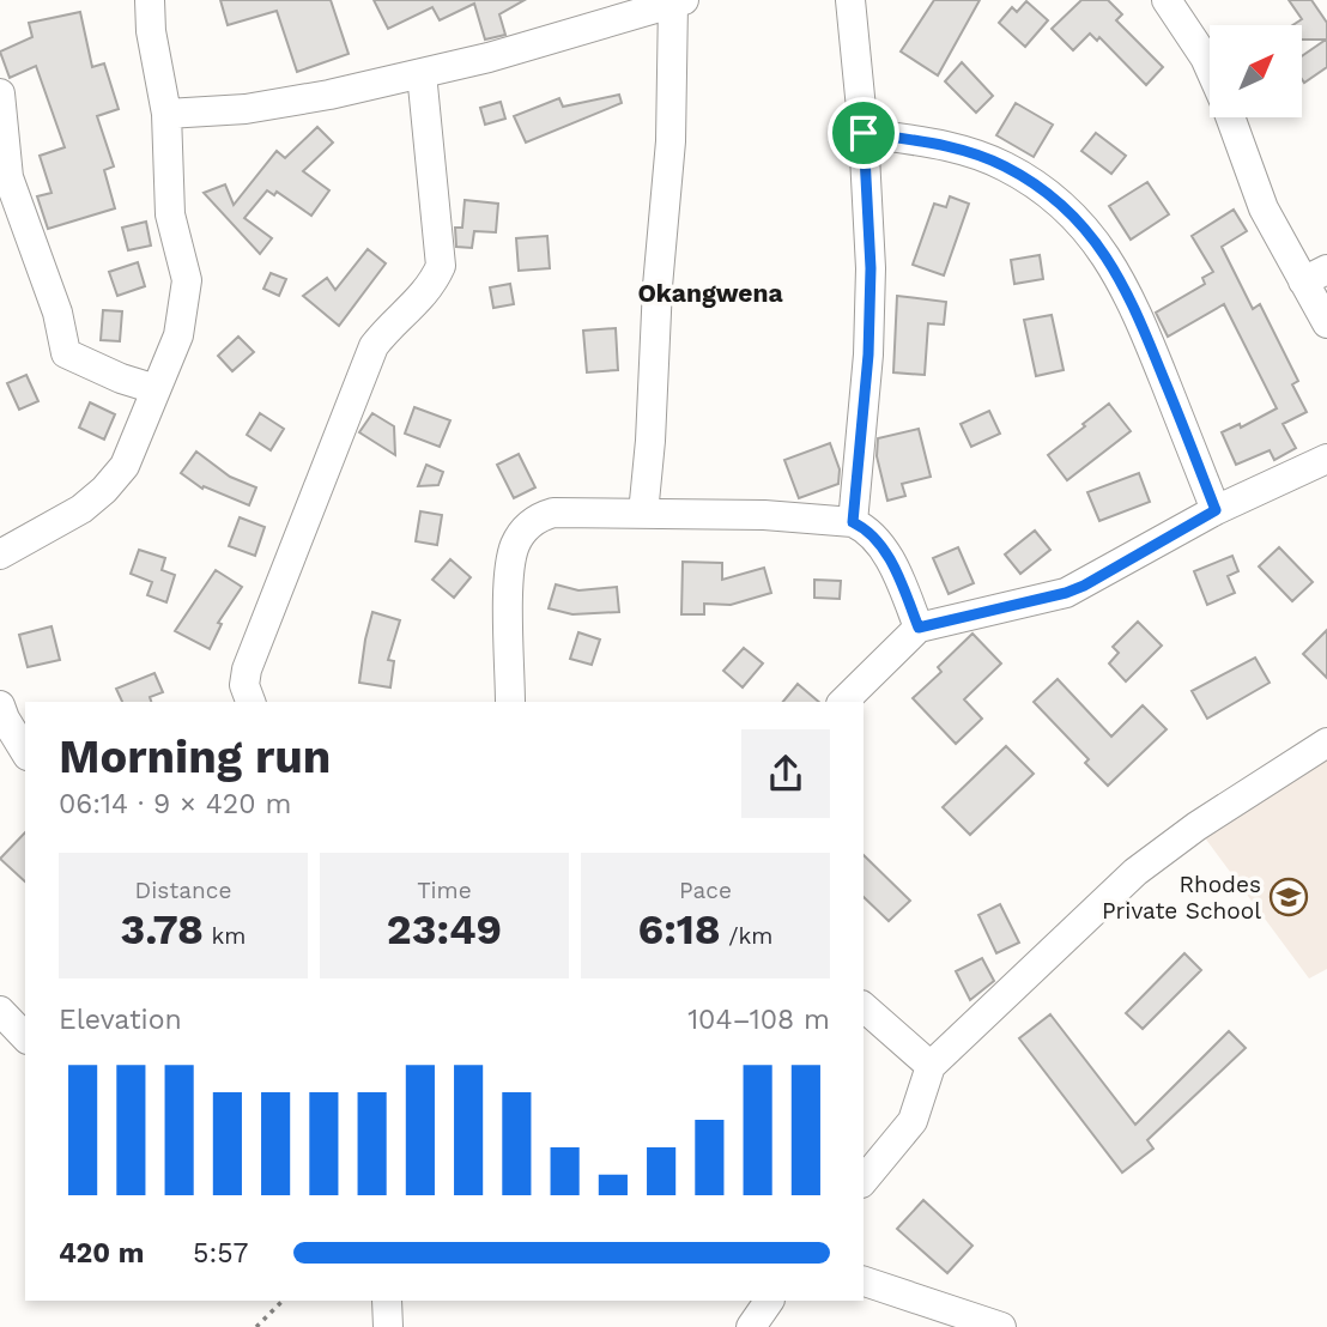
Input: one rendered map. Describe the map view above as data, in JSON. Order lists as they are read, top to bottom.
{
  "districts": ["Okangwena"],
  "places": {
    "school or university": ["Rhodes Private School"]
  },
  "north": "top right",
  "page": {
    "heading": ["Morning run", "06:14 · 9 × 420 m"],
    "stats": [
      ["Distance", "3.78 km"],
      ["Time", "23:49"],
      ["Pace", "6:18 /km"]
    ],
    "chart": ["Elevation", "104–108 m"],
    "list": [
      {
        "name": "420 m",
        "note": "5:57"
      }
    ]
  }
}
